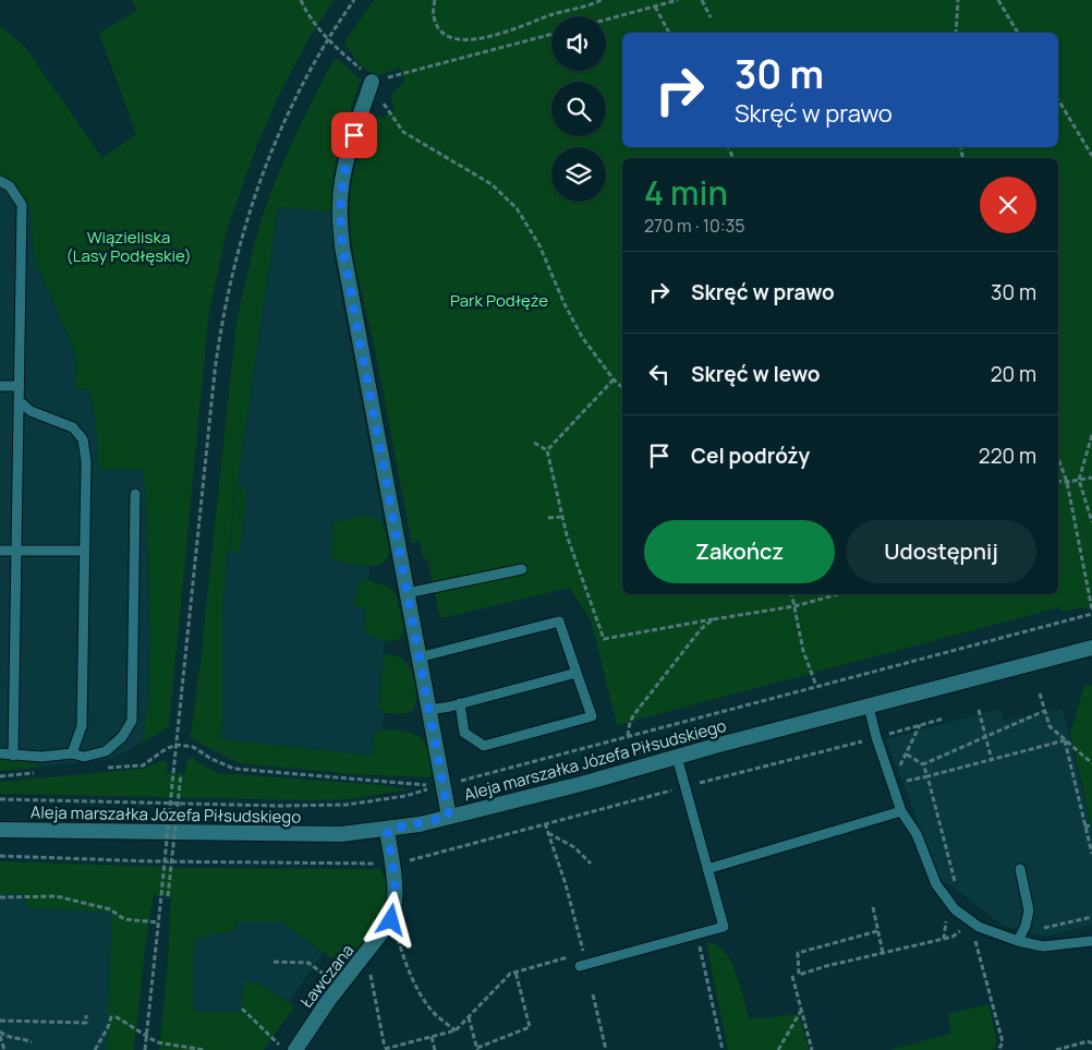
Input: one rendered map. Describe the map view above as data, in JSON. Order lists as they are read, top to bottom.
{
  "streets": {
    "street": ["Aleja marszałka Józefa Piłsudskiego", "Ławczana"]
  },
  "crossings": [
    ["Aleja marszałka Józefa Piłsudskiego", "Ławczana"]
  ],
  "parks": ["Wiązieliska (Lasy Podłęskie)", "Park Podłęże"],
  "page": {
    "turn": ["30 m", "Skręć w prawo"],
    "heading": ["4 min", "270 m · 10:35"],
    "list": [
      {
        "name": "Skręć w prawo",
        "value": "30 m"
      },
      {
        "name": "Skręć w lewo",
        "value": "20 m"
      },
      {
        "name": "Cel podróży",
        "value": "220 m"
      }
    ],
    "buttons": ["Zakończ", "Udostępnij"]
  }
}
